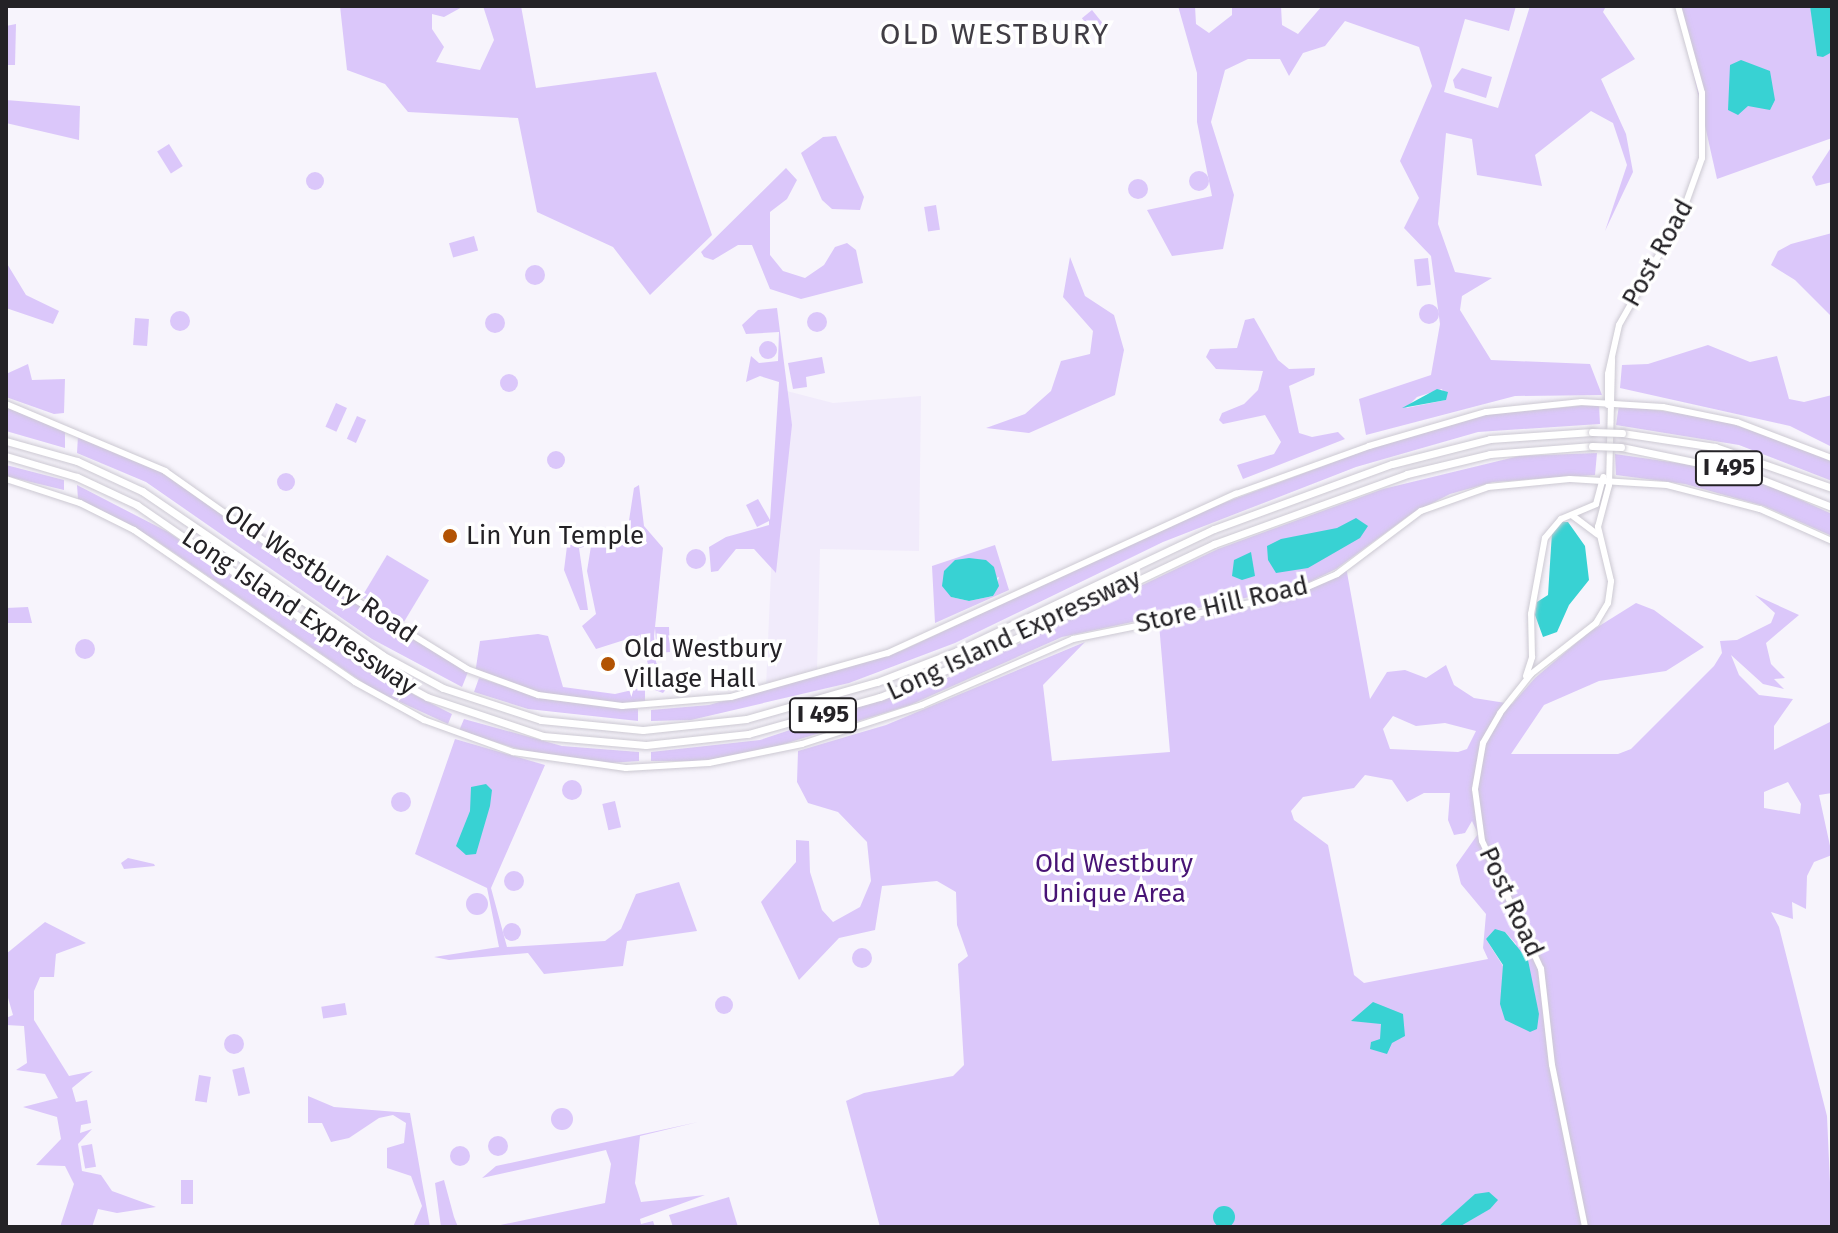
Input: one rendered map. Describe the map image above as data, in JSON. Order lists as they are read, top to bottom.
{
  "streets": {
    "highway": ["I 495", "Long Island Expressway"],
    "main road": ["Post Road", "Old Westbury Road", "Store Hill Road"]
  },
  "crossings": [
    ["Post Road", "Old Westbury Road"],
    ["Post Road", "Store Hill Road"]
  ],
  "districts": ["OLD WESTBURY"],
  "parks": ["Old Westbury Unique Area"],
  "places": ["Lin Yun Temple", "Old Westbury Village Hall"]
}
